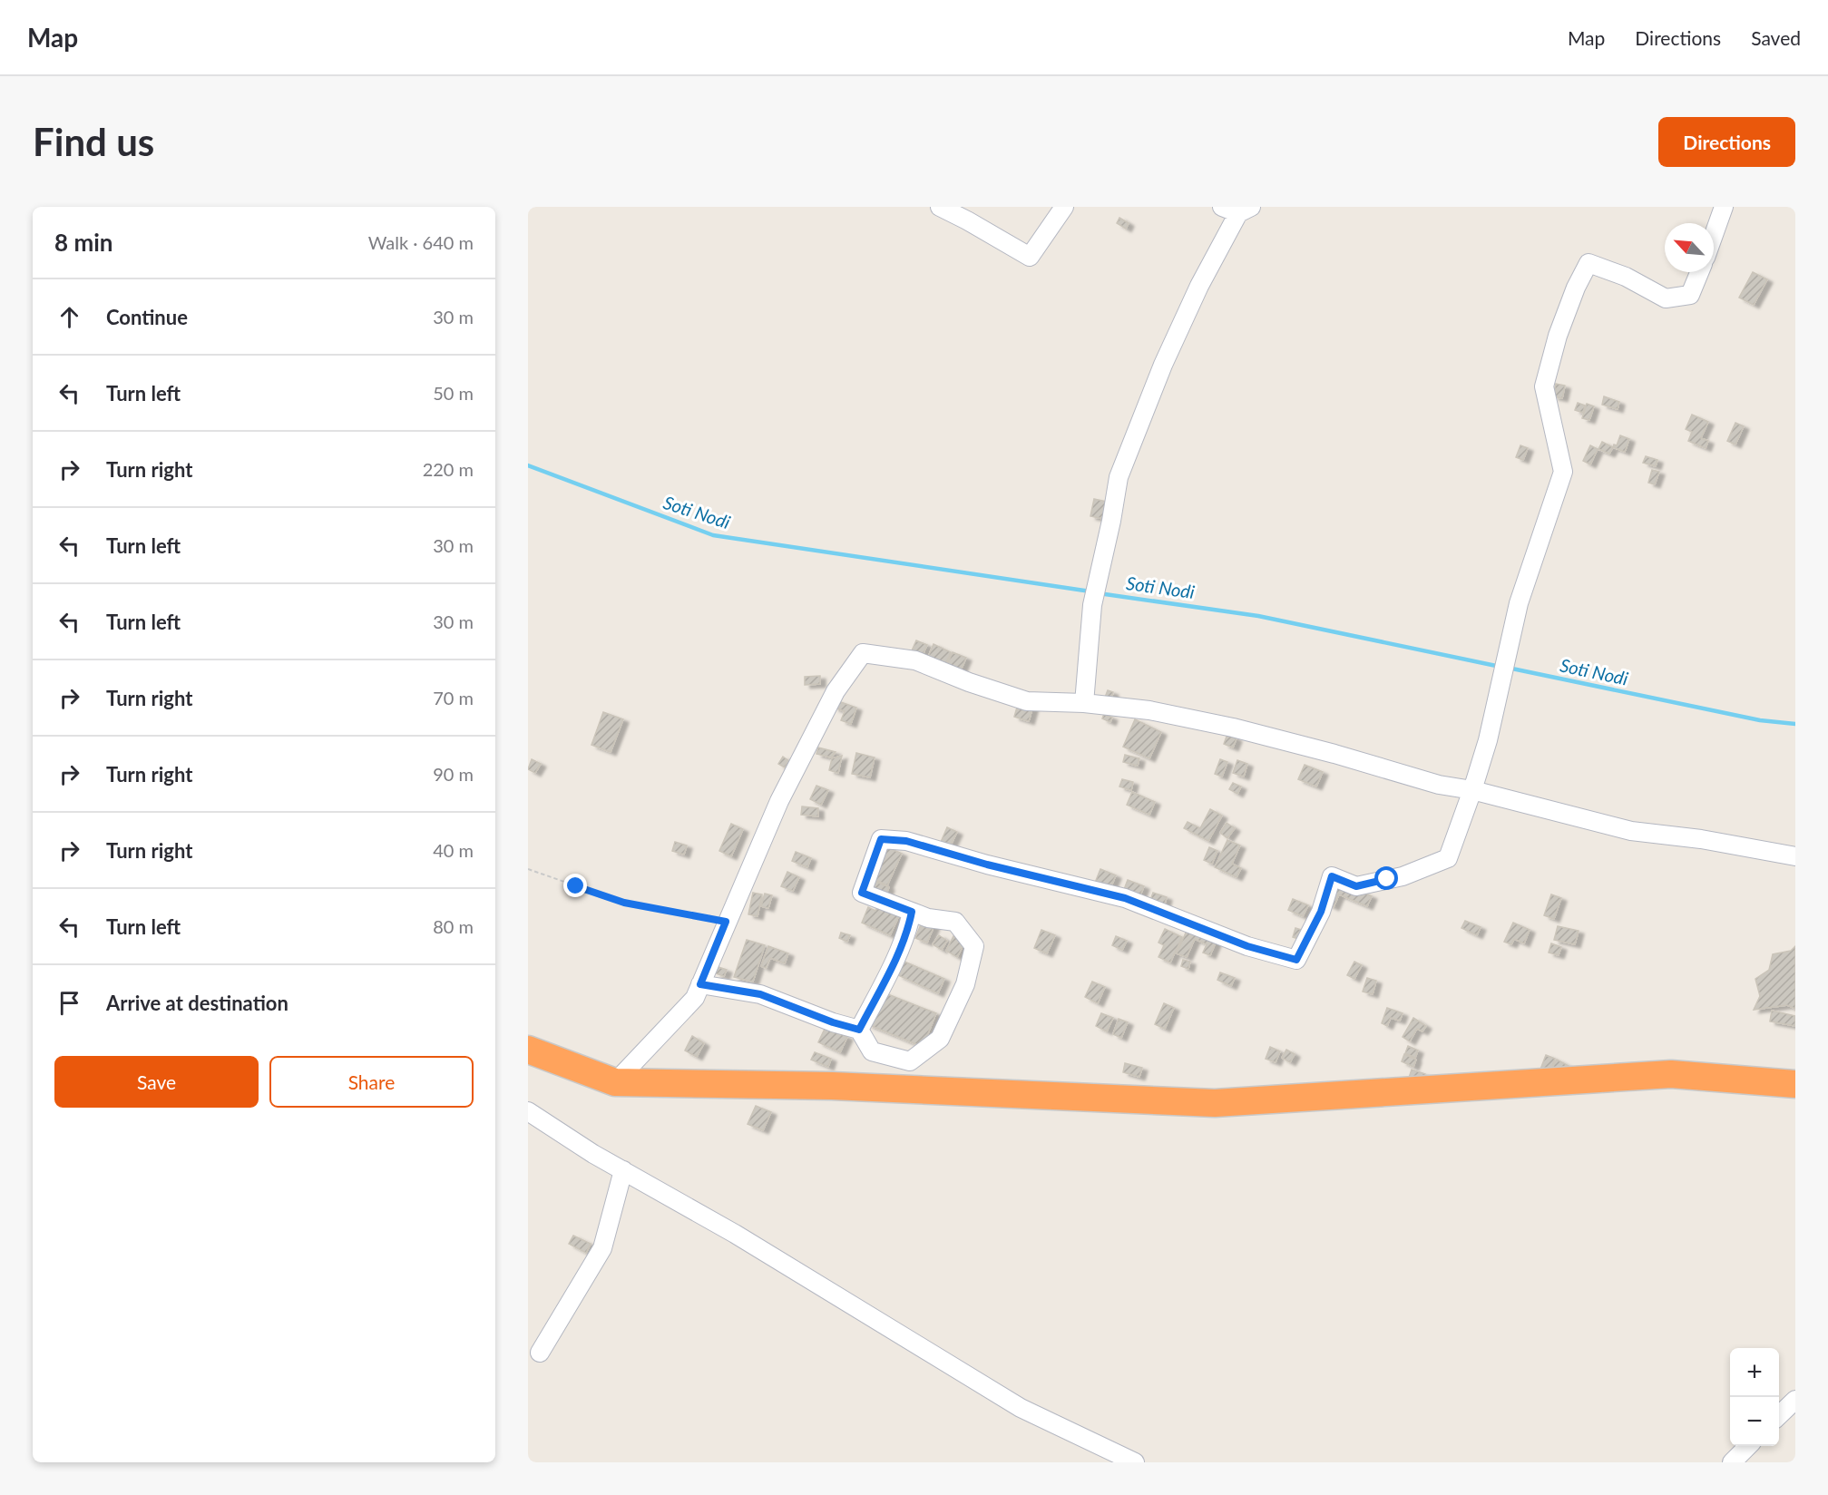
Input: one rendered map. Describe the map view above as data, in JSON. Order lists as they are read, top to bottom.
{
  "water": ["Soti Nodi"],
  "north": "top left",
  "page": {
    "header": "Map",
    "nav": ["Map", "Directions", "Saved"],
    "buttons": [
      "Directions",
      ["Save", "Share"]
    ],
    "title": "Find us",
    "heading": ["8 min", "Walk · 640 m"],
    "list": [
      ["Continue", "30 m"],
      ["Turn left", "50 m"],
      ["Turn right", "220 m"],
      ["Turn left", "30 m"],
      ["Turn left", "30 m"],
      ["Turn right", "70 m"],
      ["Turn right", "90 m"],
      ["Turn right", "40 m"],
      ["Turn left", "80 m"],
      "Arrive at destination"
    ],
    "map_buttons": ["+", "−"]
  }
}
